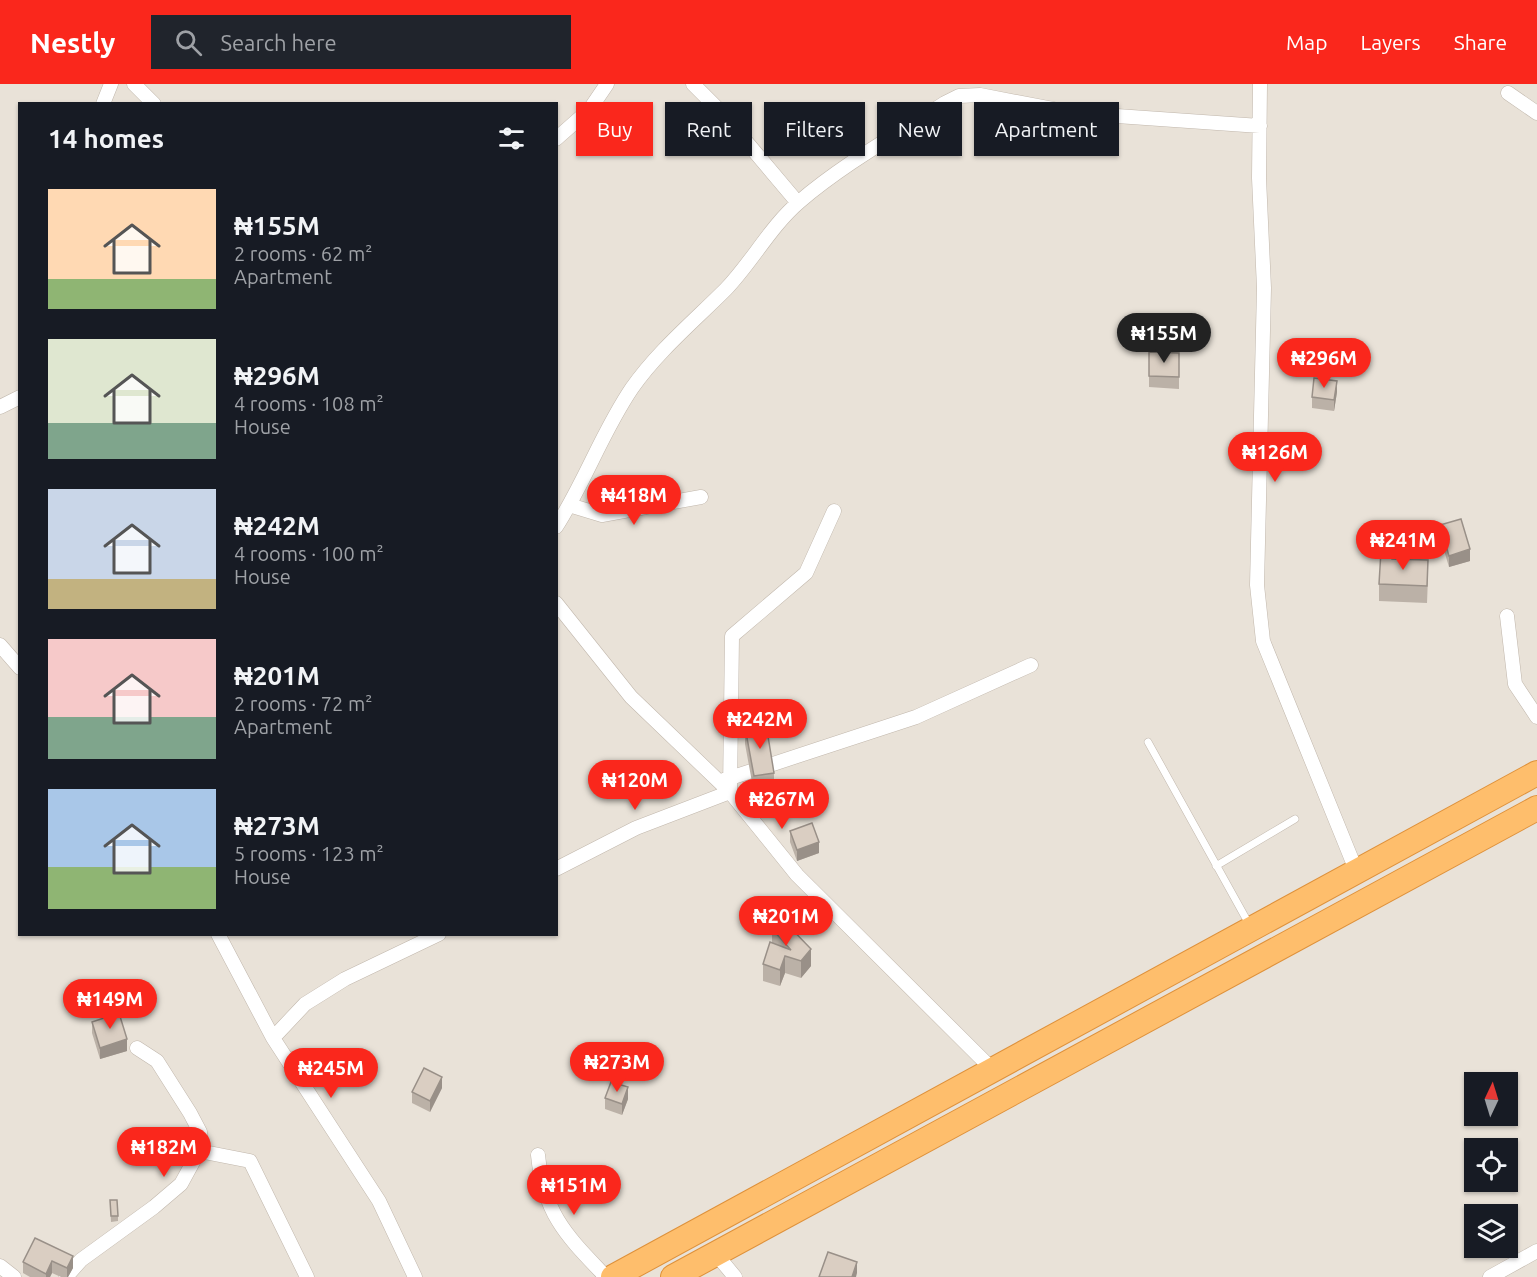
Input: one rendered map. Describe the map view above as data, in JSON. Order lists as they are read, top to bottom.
{
  "north": "top",
  "page": {
    "header": "Nestly",
    "search": "Search here",
    "nav": ["Map", "Layers", "Share"],
    "chip": [
      "Buy",
      "Rent",
      "Filters",
      "New",
      "Apartment"
    ],
    "heading": "14 homes",
    "list": [
      {
        "name": "₦155M",
        "note": "2 rooms · 62 m² · Apartment"
      },
      {
        "name": "₦296M",
        "note": "4 rooms · 108 m² · House"
      },
      {
        "name": "₦242M",
        "note": "4 rooms · 100 m² · House"
      },
      {
        "name": "₦201M",
        "note": "2 rooms · 72 m² · Apartment"
      },
      {
        "name": "₦273M",
        "note": "5 rooms · 123 m² · House"
      }
    ],
    "price": [
      "₦155M",
      "₦296M",
      "₦126M",
      "₦418M",
      "₦241M",
      "₦242M",
      "₦120M",
      "₦267M",
      "₦201M",
      "₦149M",
      "₦273M",
      "₦245M",
      "₦182M",
      "₦151M"
    ]
  }
}
